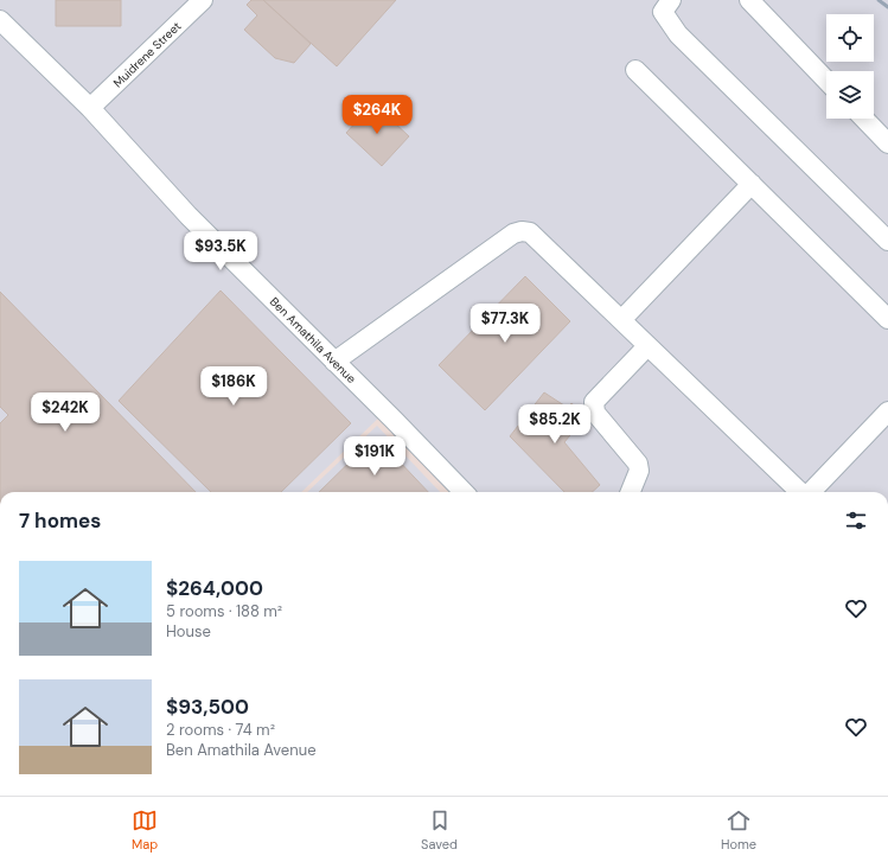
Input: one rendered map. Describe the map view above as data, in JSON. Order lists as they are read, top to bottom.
{
  "streets": {
    "street": ["Muidrene Street", "Ben Amathila Avenue"]
  },
  "crossings": [
    ["Muidrene Street", "Ben Amathila Avenue"]
  ],
  "page": {
    "price": [
      "$264K",
      "$93.5K",
      "$77.3K",
      "$186K",
      "$242K",
      "$85.2K",
      "$191K"
    ],
    "heading": "7 homes",
    "list": [
      {
        "name": "$264,000",
        "note": "5 rooms · 188 m² · House"
      },
      {
        "name": "$93,500",
        "note": "2 rooms · 74 m² · Ben Amathila Avenue"
      }
    ],
    "tabs": ["Map", "Saved", "Home"]
  }
}
